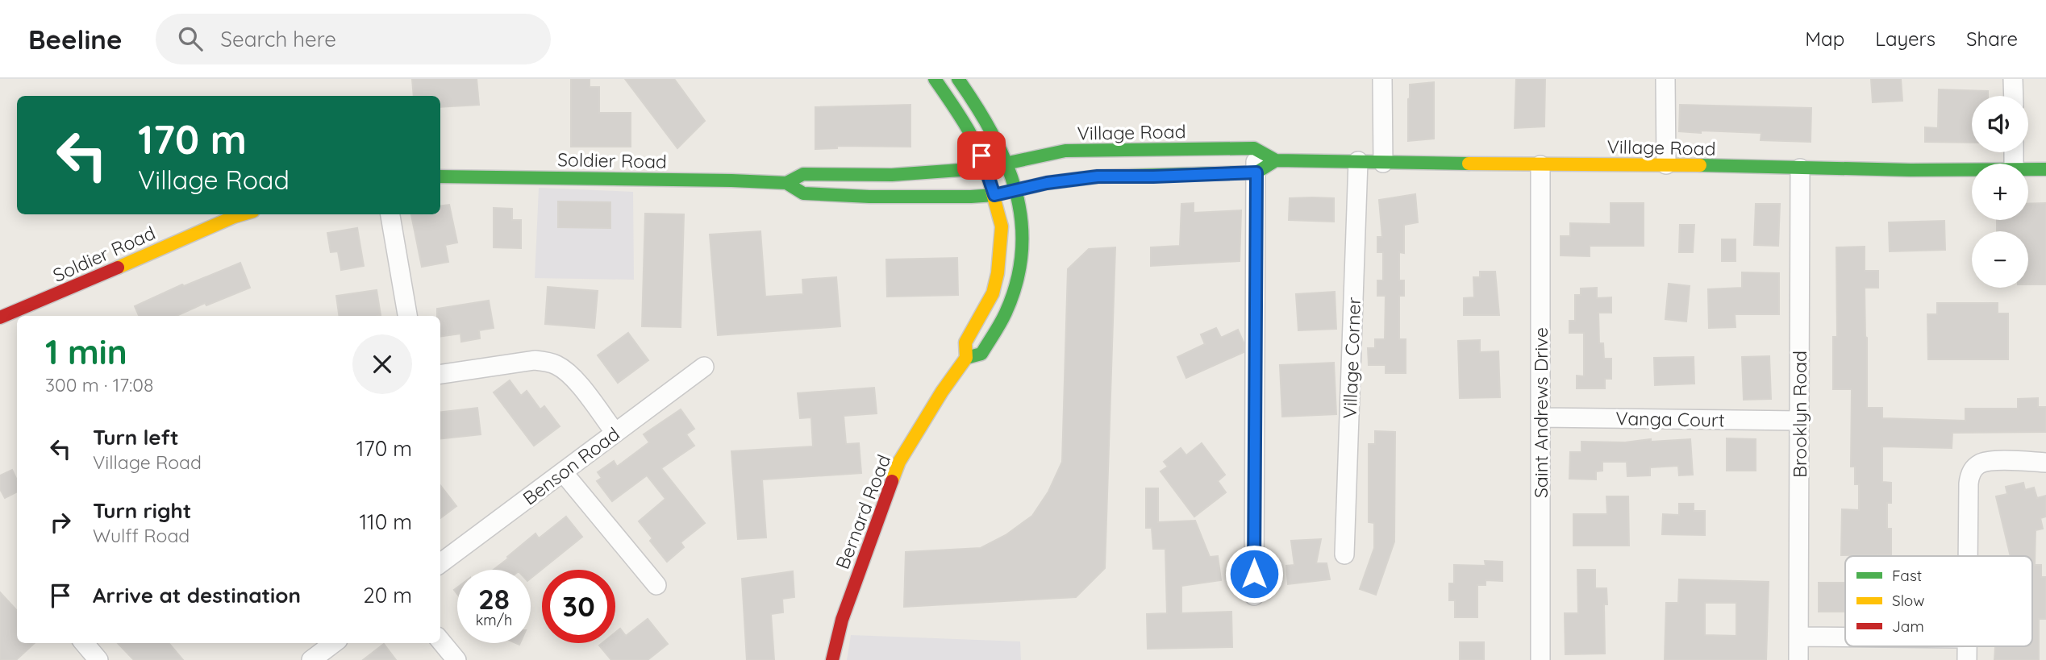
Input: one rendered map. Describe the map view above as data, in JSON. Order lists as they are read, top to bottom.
{
  "streets": {
    "main road": ["Village Road", "Soldier Road", "Bernard Road"],
    "street": [
      "Village Corner",
      "Saint Andrews Drive",
      "Brooklyn Road",
      "Vanga Court",
      "Benson Road"
    ]
  },
  "crossings": [
    ["Village Road", "Soldier Road"],
    ["Village Road", "Village Corner"],
    ["Village Road", "Saint Andrews Drive"],
    ["Village Road", "Brooklyn Road"],
    ["Village Road", "Bernard Road"],
    ["Soldier Road", "Bernard Road"],
    ["Saint Andrews Drive", "Vanga Court"],
    ["Brooklyn Road", "Vanga Court"]
  ],
  "legend": ["Fast", "Slow", "Jam"],
  "page": {
    "header": "Beeline",
    "search": "Search here",
    "nav": ["Map", "Layers", "Share"],
    "map_buttons": ["+", "−"],
    "turn": ["170 m", "Village Road"],
    "heading": ["1 min", "300 m · 17:08"],
    "list": [
      {
        "name": "Turn left",
        "note": "Village Road",
        "value": "170 m"
      },
      {
        "name": "Turn right",
        "note": "Wulff Road",
        "value": "110 m"
      },
      {
        "name": "Arrive at destination",
        "value": "20 m"
      }
    ],
    "speed": "28 km/h",
    "limit": "30"
  }
}
